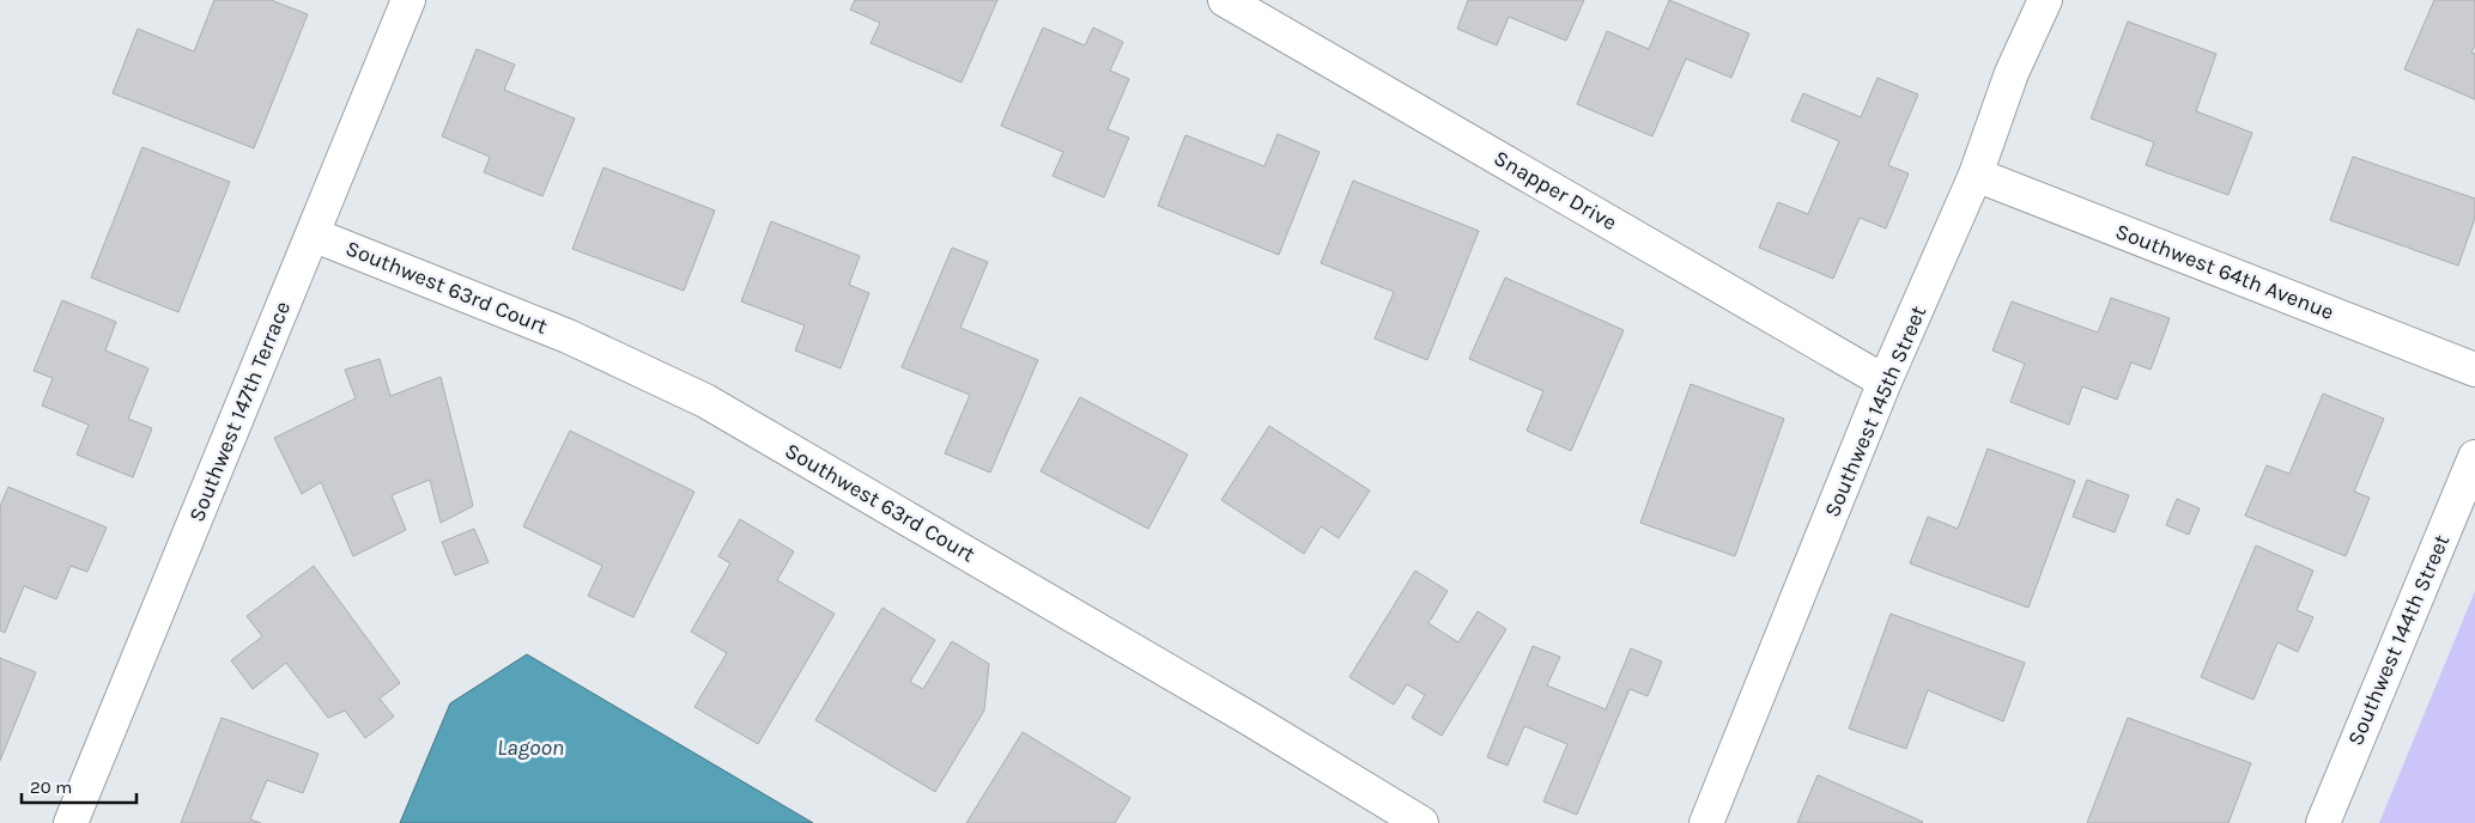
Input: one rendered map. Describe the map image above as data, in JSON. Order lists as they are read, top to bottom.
{
  "streets": {
    "street": [
      "Snapper Drive",
      "Southwest 64th Avenue",
      "Southwest 63rd Court",
      "Southwest 147th Terrace",
      "Southwest 145th Street",
      "Southwest 144th Street"
    ]
  },
  "crossings": [
    ["Snapper Drive", "Southwest 145th Street"],
    ["Southwest 64th Avenue", "Southwest 145th Street"],
    ["Southwest 63rd Court", "Southwest 147th Terrace"]
  ],
  "water": ["Lagoon"],
  "scale_bar": "20 m"
}
